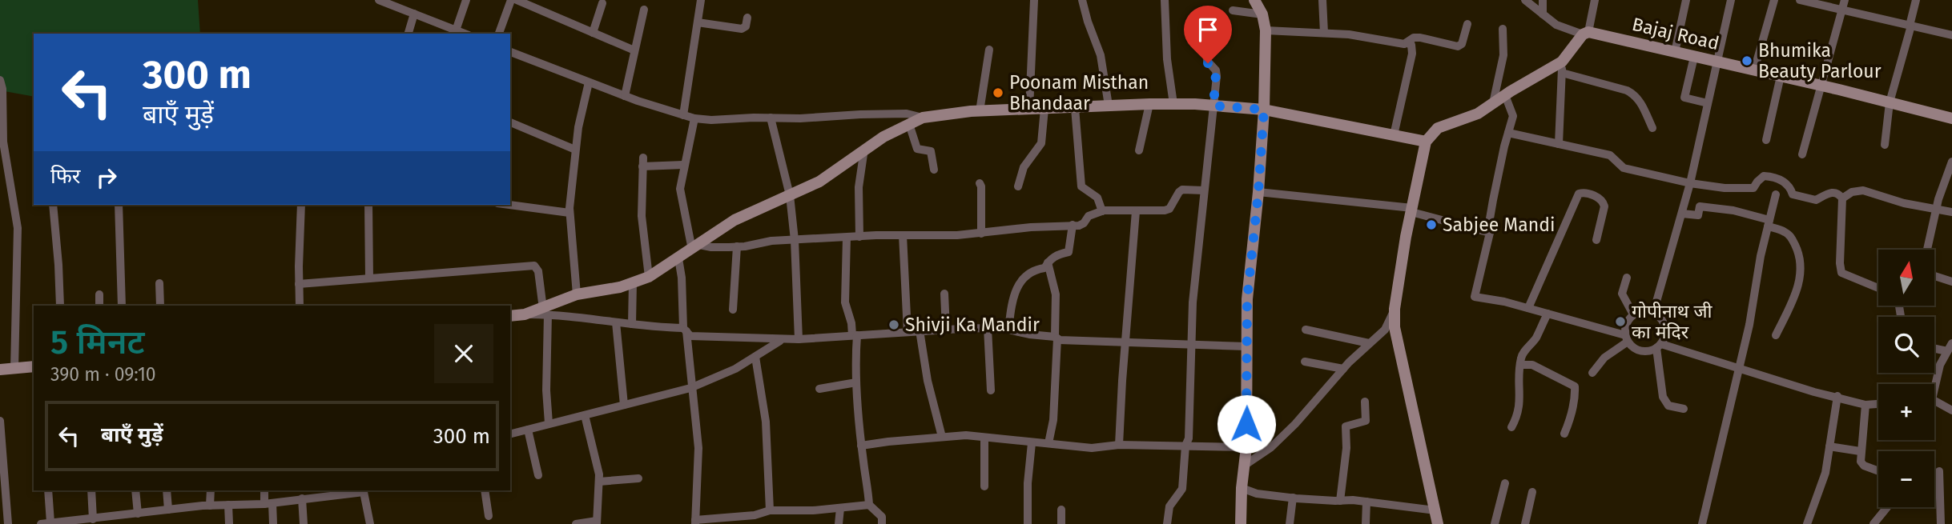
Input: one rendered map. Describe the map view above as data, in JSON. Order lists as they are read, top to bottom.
{
  "streets": {
    "street": ["Bajaj Road"]
  },
  "places": [
    "Bhumika Beauty Parlour",
    "Poonam Misthan Bhandaar",
    "Sabjee Mandi",
    "गोपीनाथ जी का मंदिर",
    "Shivji Ka Mandir"
  ],
  "north": "top",
  "page": {
    "turn": ["300 m", "बाएँ मुड़ें"],
    "then": "फिर",
    "map_buttons": ["+", "−"],
    "heading": ["5 मिनट", "390 m · 09:10"],
    "list": [
      {
        "name": "बाएँ मुड़ें",
        "value": "300 m"
      }
    ]
  }
}
